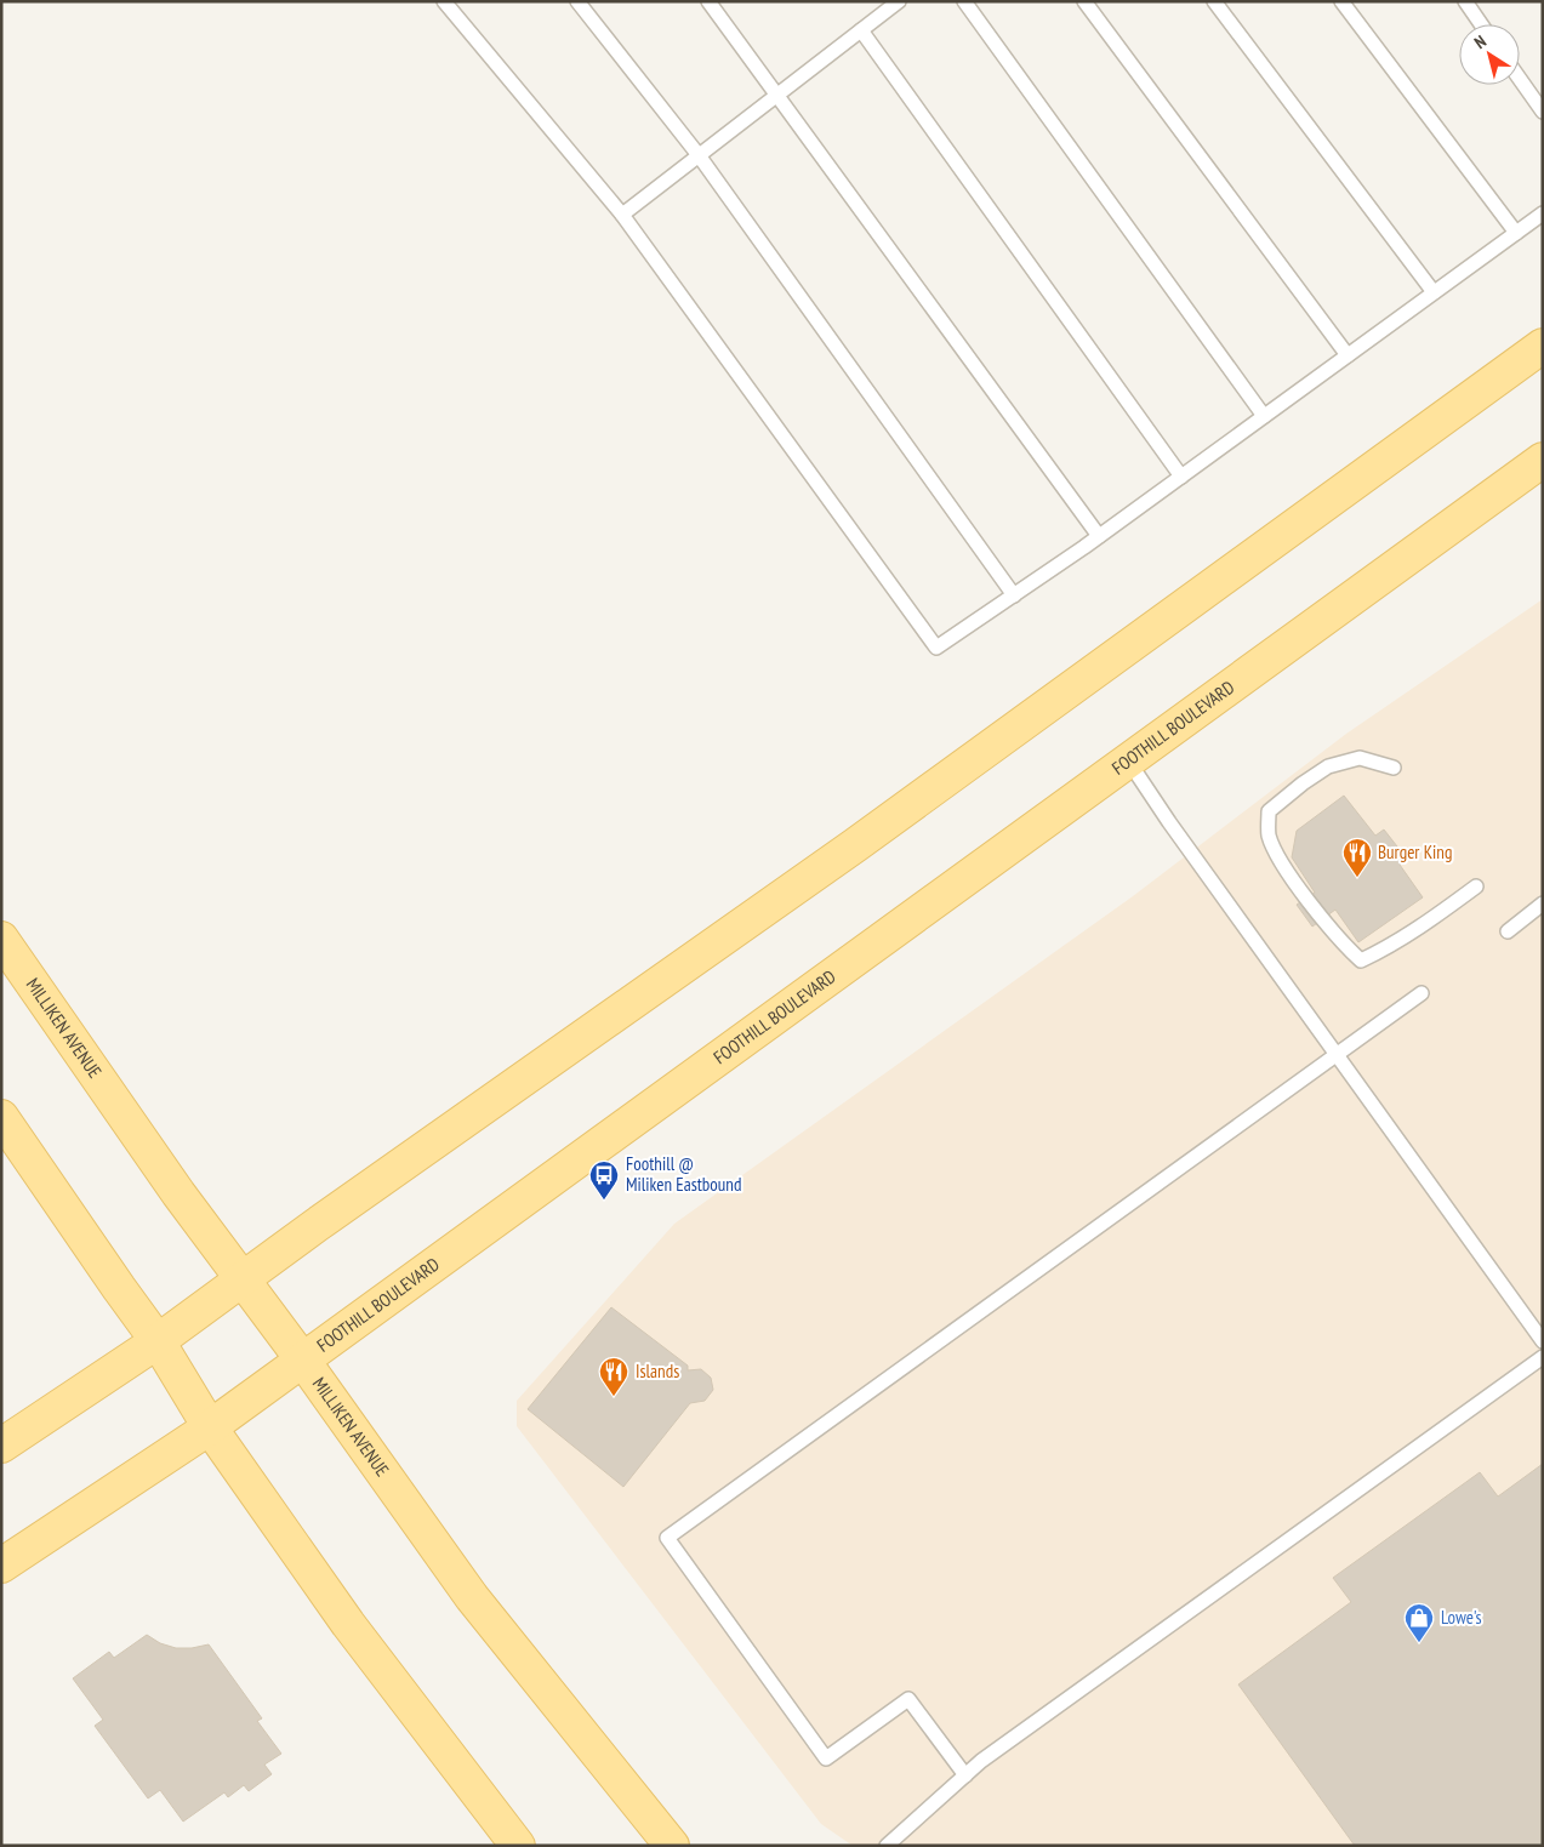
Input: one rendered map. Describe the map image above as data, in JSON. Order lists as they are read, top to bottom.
{
  "streets": {
    "main road": ["FOOTHILL BOULEVARD", "MILLIKEN AVENUE"]
  },
  "crossings": [
    ["FOOTHILL BOULEVARD", "MILLIKEN AVENUE"]
  ],
  "places": {
    "restaurant": ["Burger King", "Islands"],
    "bus stop": ["Foothill @ Miliken Eastbound"],
    "shop": ["Lowe's"]
  },
  "north": "top left"
}
